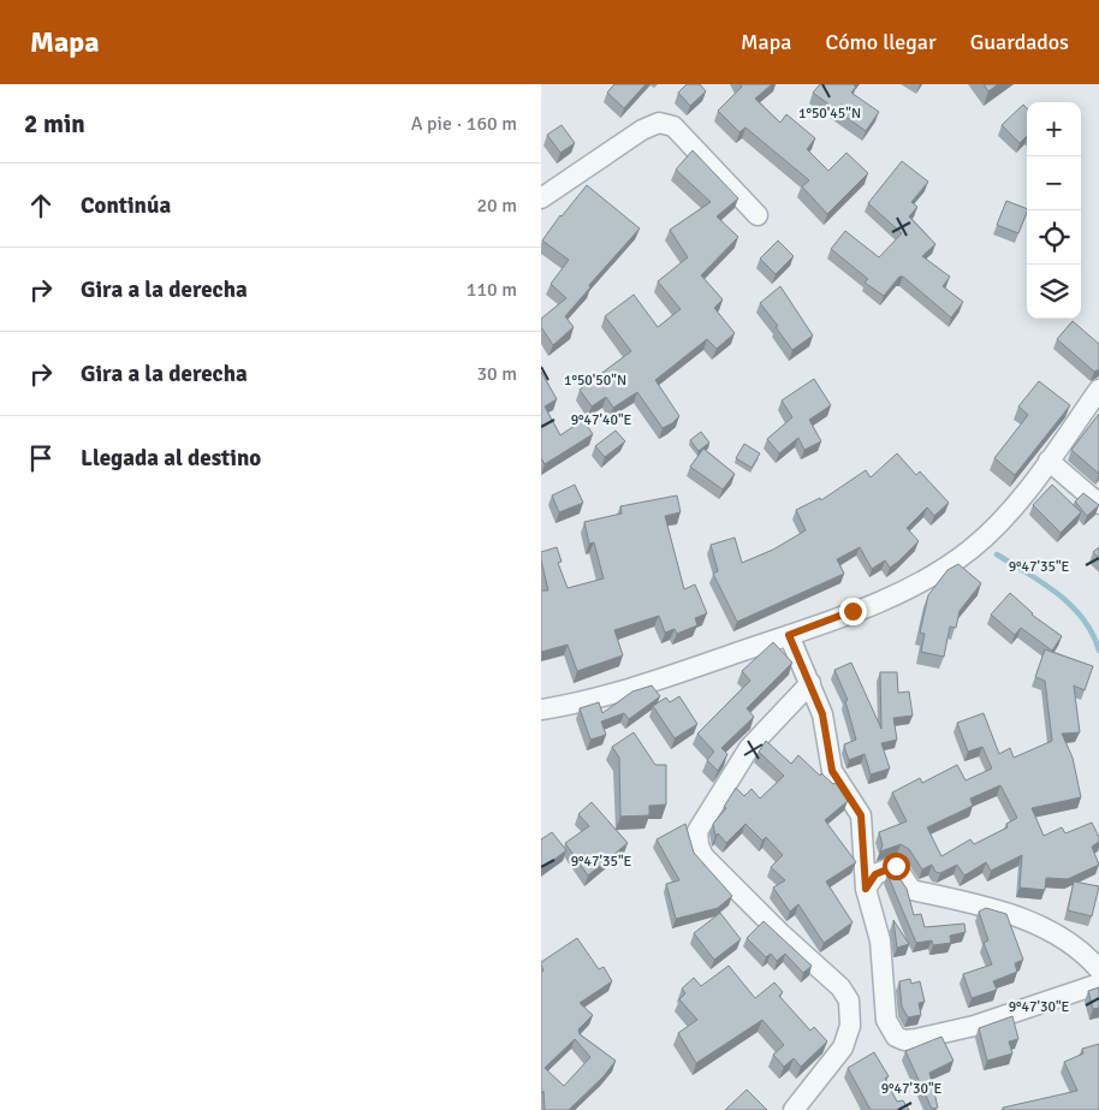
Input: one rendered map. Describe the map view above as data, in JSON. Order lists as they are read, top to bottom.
{
  "page": {
    "header": "Mapa",
    "nav": ["Mapa", "Cómo llegar", "Guardados"],
    "heading": ["2 min", "A pie · 160 m"],
    "map_buttons": ["+", "−"],
    "list": [
      ["Continúa", "20 m"],
      ["Gira a la derecha", "110 m"],
      ["Gira a la derecha", "30 m"],
      "Llegada al destino"
    ]
  },
  "coordinates": [
    "1°50'45\"N",
    "1°50'50\"N",
    "9°47'40\"E",
    "9°47'35\"E",
    "9°47'30\"E"
  ]
}
